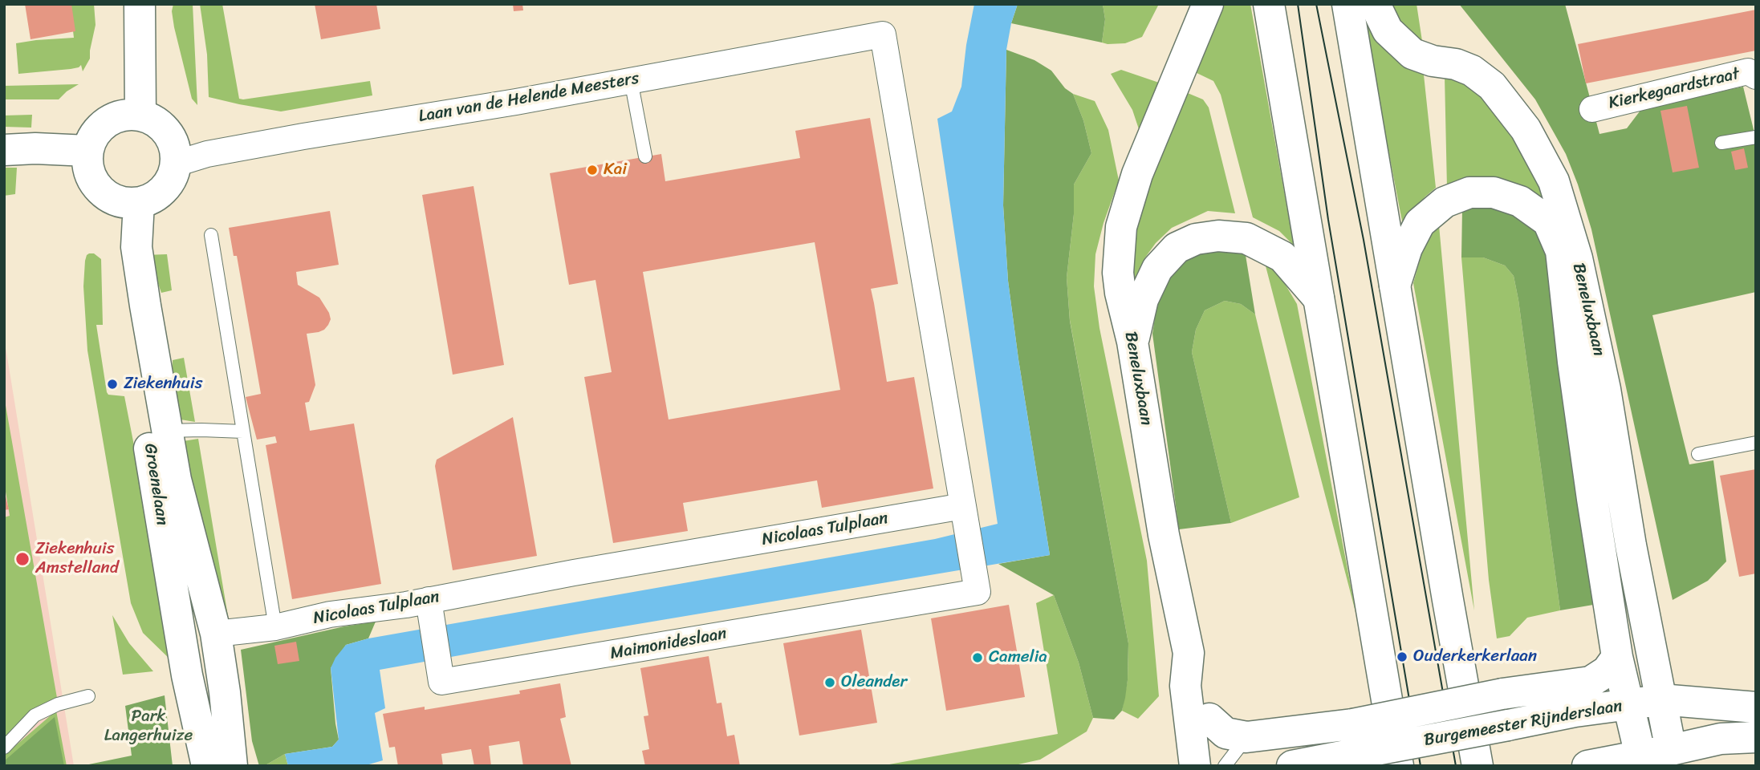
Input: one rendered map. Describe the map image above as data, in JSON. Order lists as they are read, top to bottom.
{
  "streets": {
    "main road": ["Beneluxbaan", "Groenelaan", "Burgemeester Rijnderslaan"],
    "street": [
      "Kierkegaardstraat",
      "Laan van de Helende Meesters",
      "Nicolaas Tulplaan",
      "Maimonideslaan"
    ]
  },
  "crossings": [
    ["Laan van de Helende Meesters", "Groenelaan"],
    ["Laan van de Helende Meesters", "Nicolaas Tulplaan"],
    ["Laan van de Helende Meesters", "Maimonideslaan"],
    ["Beneluxbaan", "Burgemeester Rijnderslaan"],
    ["Groenelaan", "Nicolaas Tulplaan"],
    ["Nicolaas Tulplaan", "Maimonideslaan"]
  ],
  "parks": ["Park Langerhuize"],
  "places": [
    "Kai",
    "Ziekenhuis",
    "Ziekenhuis Amstelland",
    "Ouderkerkerlaan",
    "Camelia",
    "Oleander"
  ]
}
